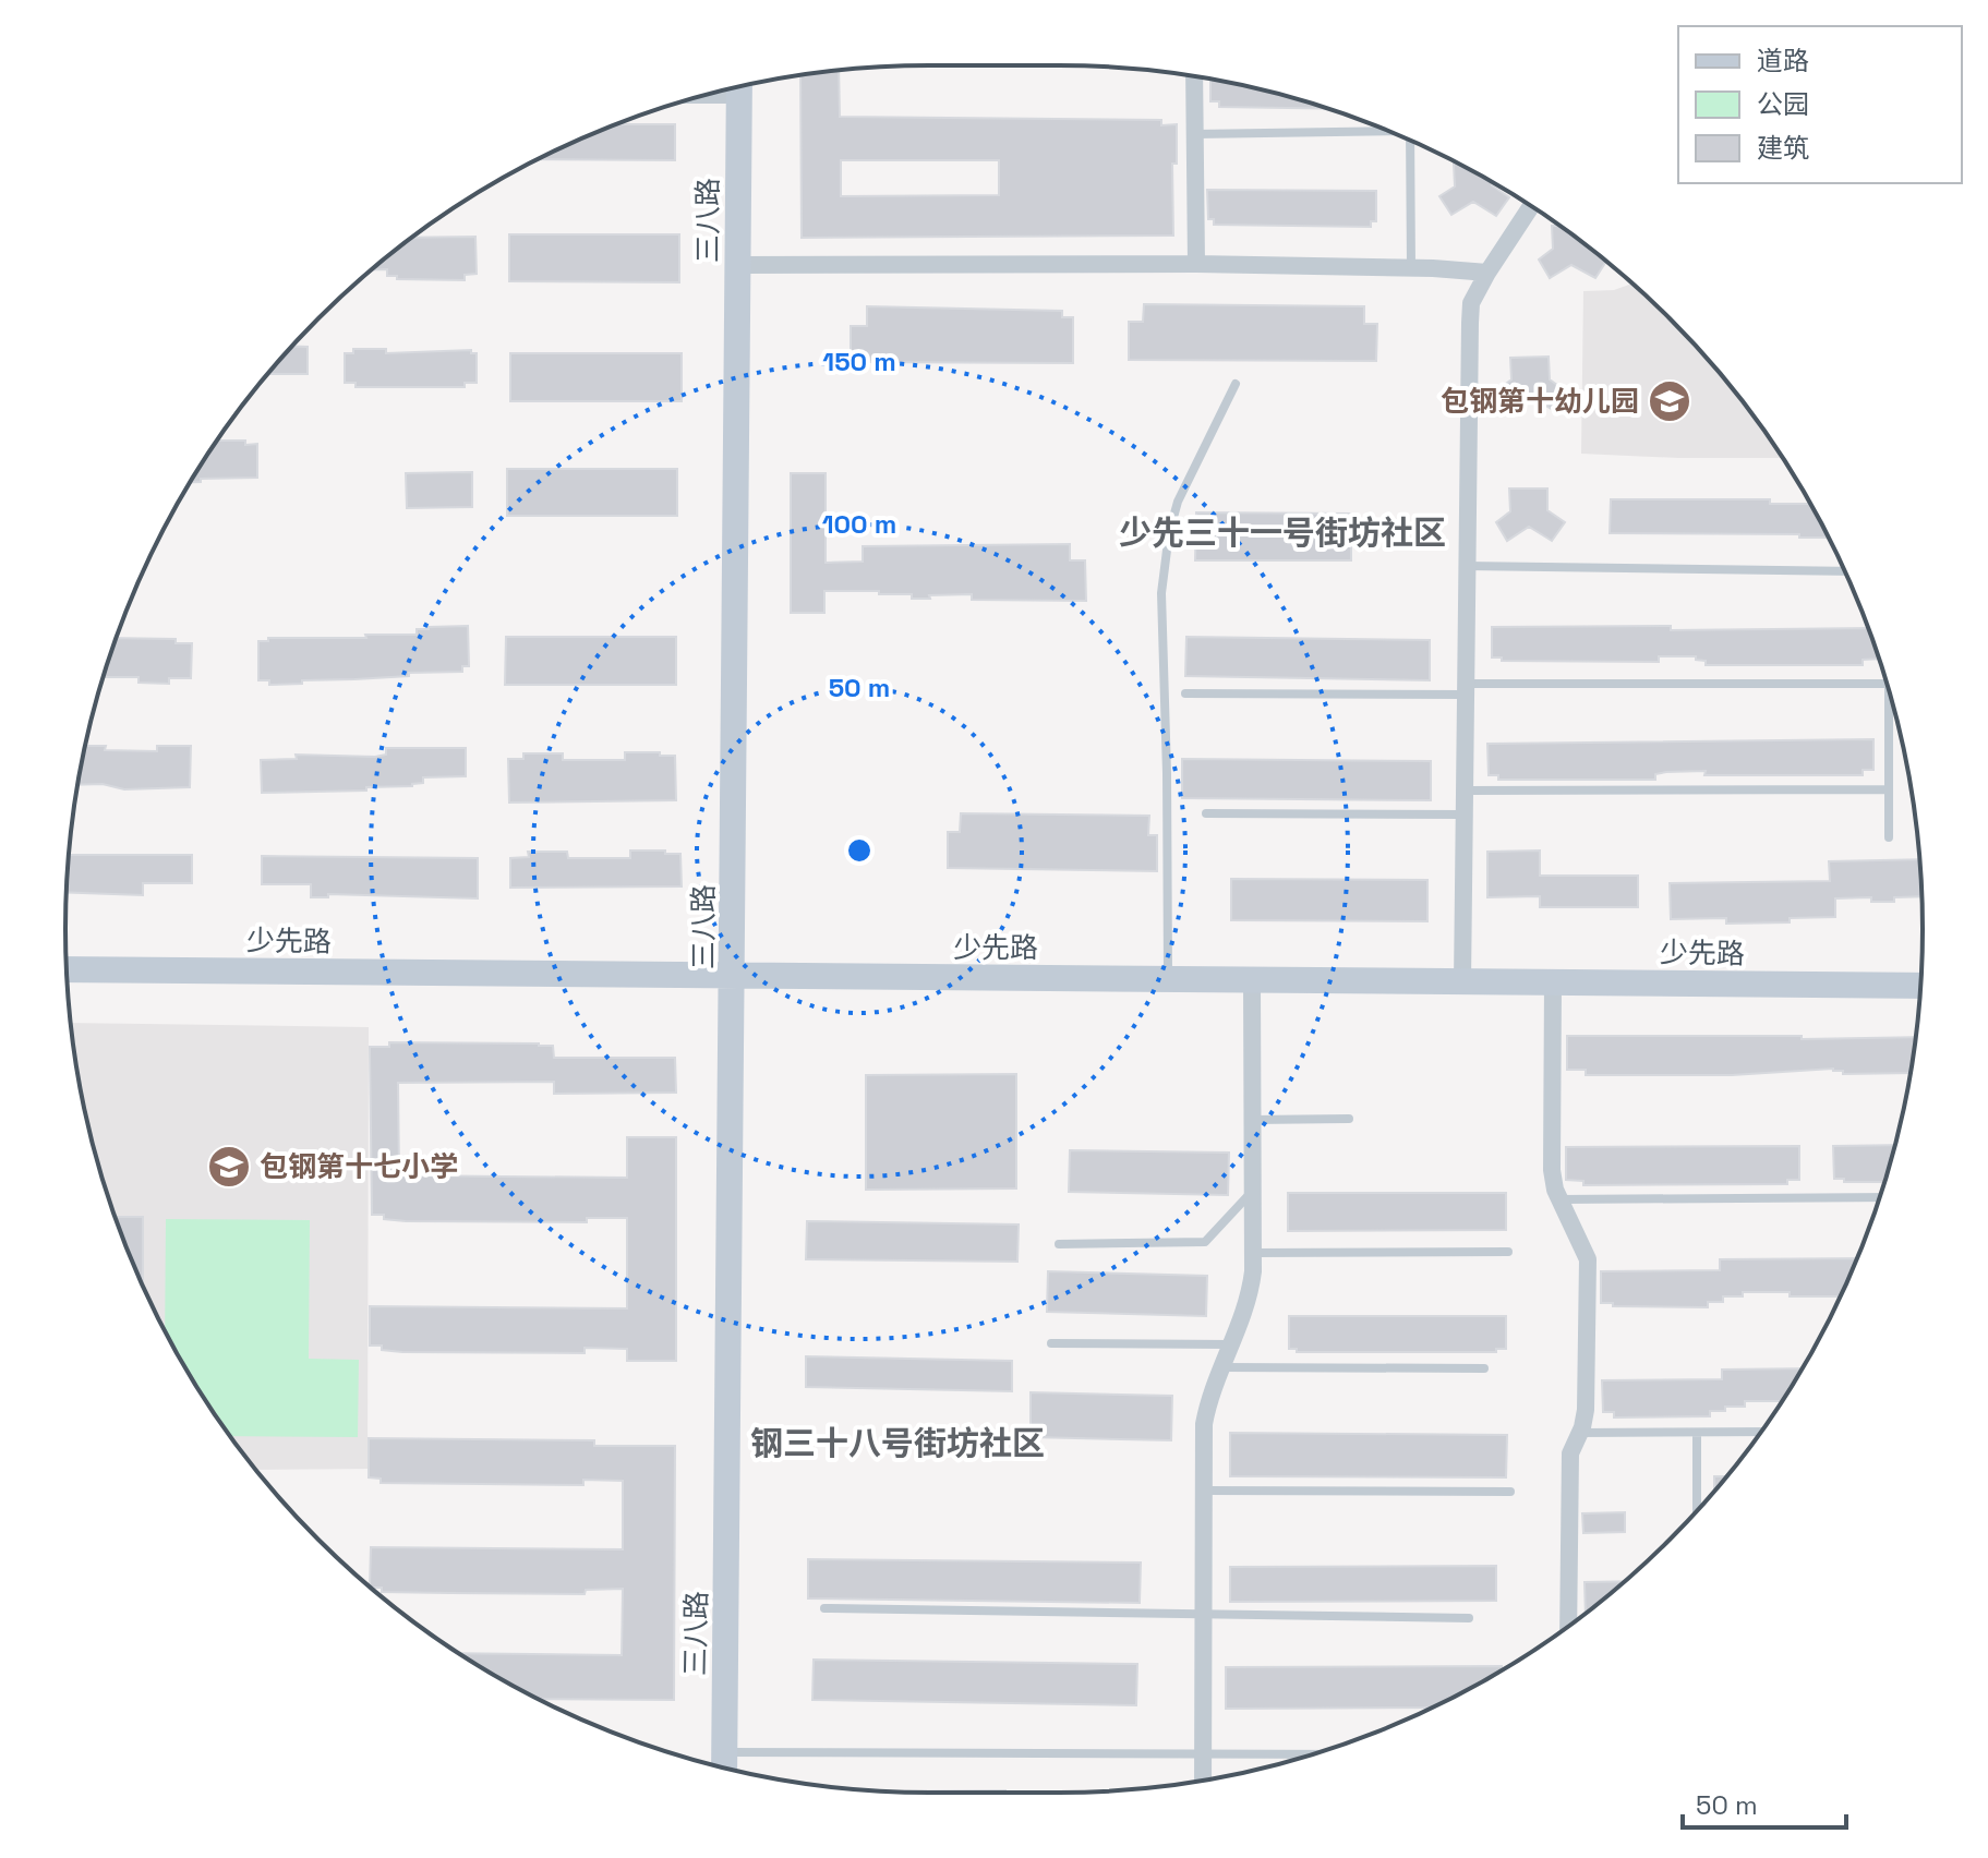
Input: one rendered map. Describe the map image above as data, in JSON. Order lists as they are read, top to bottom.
{
  "streets": {
    "main road": ["三八路", "少先路"]
  },
  "crossings": [
    ["三八路", "少先路"]
  ],
  "districts": ["少先三十一号街坊社区", "钢三十八号街坊社区"],
  "places": {
    "school or university": ["包钢第十幼儿园", "包钢第十七小学"]
  },
  "legend": ["道路", "公园", "建筑"],
  "scale_bar": "50 m",
  "rings": ["150 m", "100 m", "50 m"]
}
